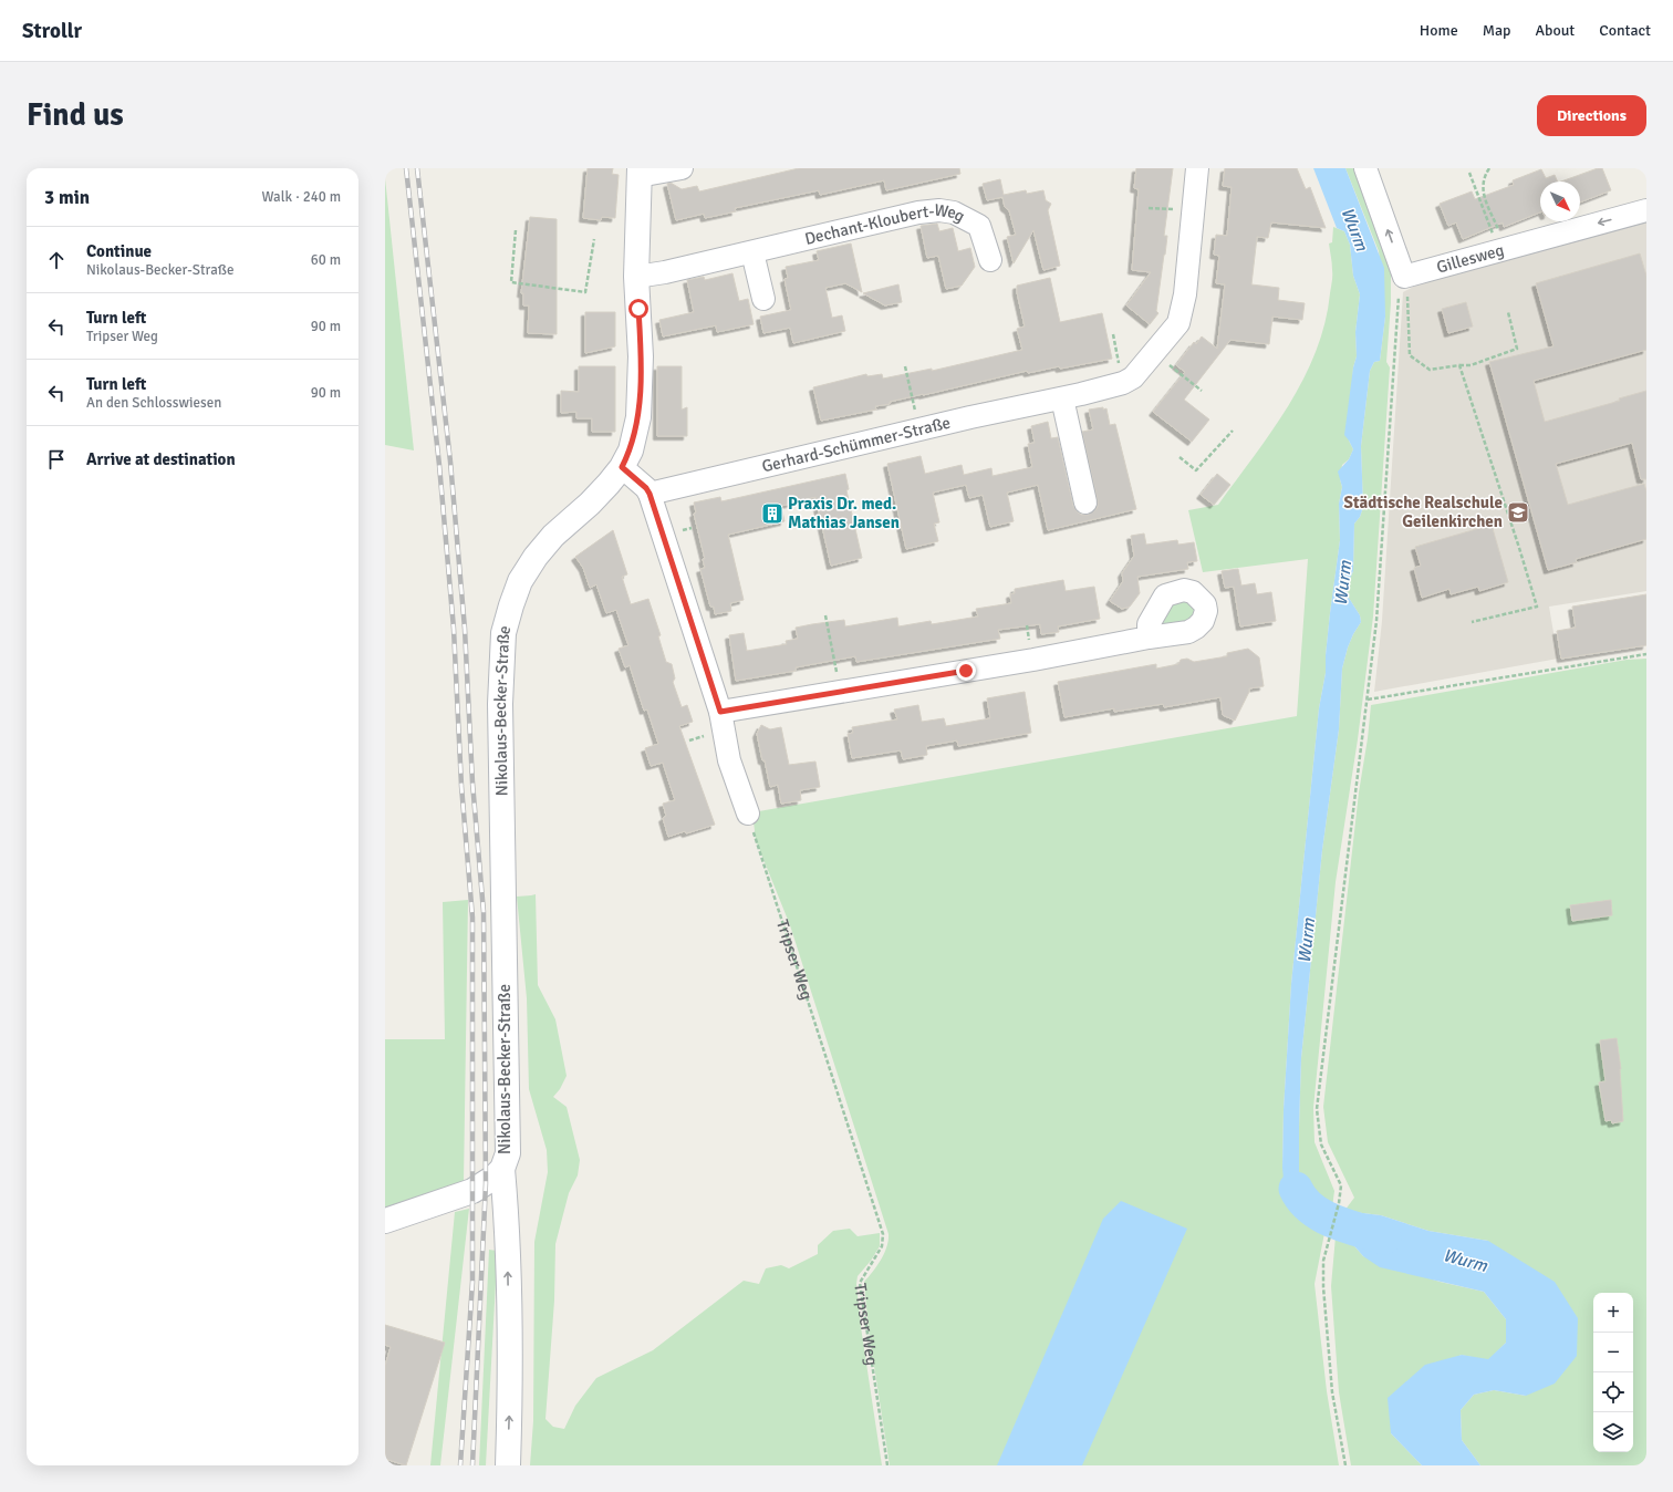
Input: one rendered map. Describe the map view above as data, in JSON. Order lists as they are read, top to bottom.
{
  "streets": {
    "main road": ["Nikolaus-Becker-Straße"],
    "street": ["Dechant-Kloubert-Weg", "Gillesweg", "Gerhard-Schümmer-Straße"],
    "path": ["Tripser Weg"]
  },
  "crossings": [
    ["Dechant-Kloubert-Weg", "Nikolaus-Becker-Straße"]
  ],
  "one_way": ["Gillesweg"],
  "water": ["Wurm"],
  "places": {
    "school or university": ["Städtische Realschule Geilenkirchen"],
    "building": ["Praxis Dr. med. Mathias Jansen"]
  },
  "north": "bottom right",
  "page": {
    "header": "Strollr",
    "nav": [
      "Home",
      "Map",
      "About",
      "Contact"
    ],
    "buttons": "Directions",
    "title": "Find us",
    "heading": ["3 min", "Walk · 240 m"],
    "list": [
      ["Continue", "Nikolaus-Becker-Straße", "60 m"],
      ["Turn left", "Tripser Weg", "90 m"],
      ["Turn left", "An den Schlosswiesen", "90 m"],
      "Arrive at destination"
    ],
    "map_buttons": ["+", "−"]
  }
}
